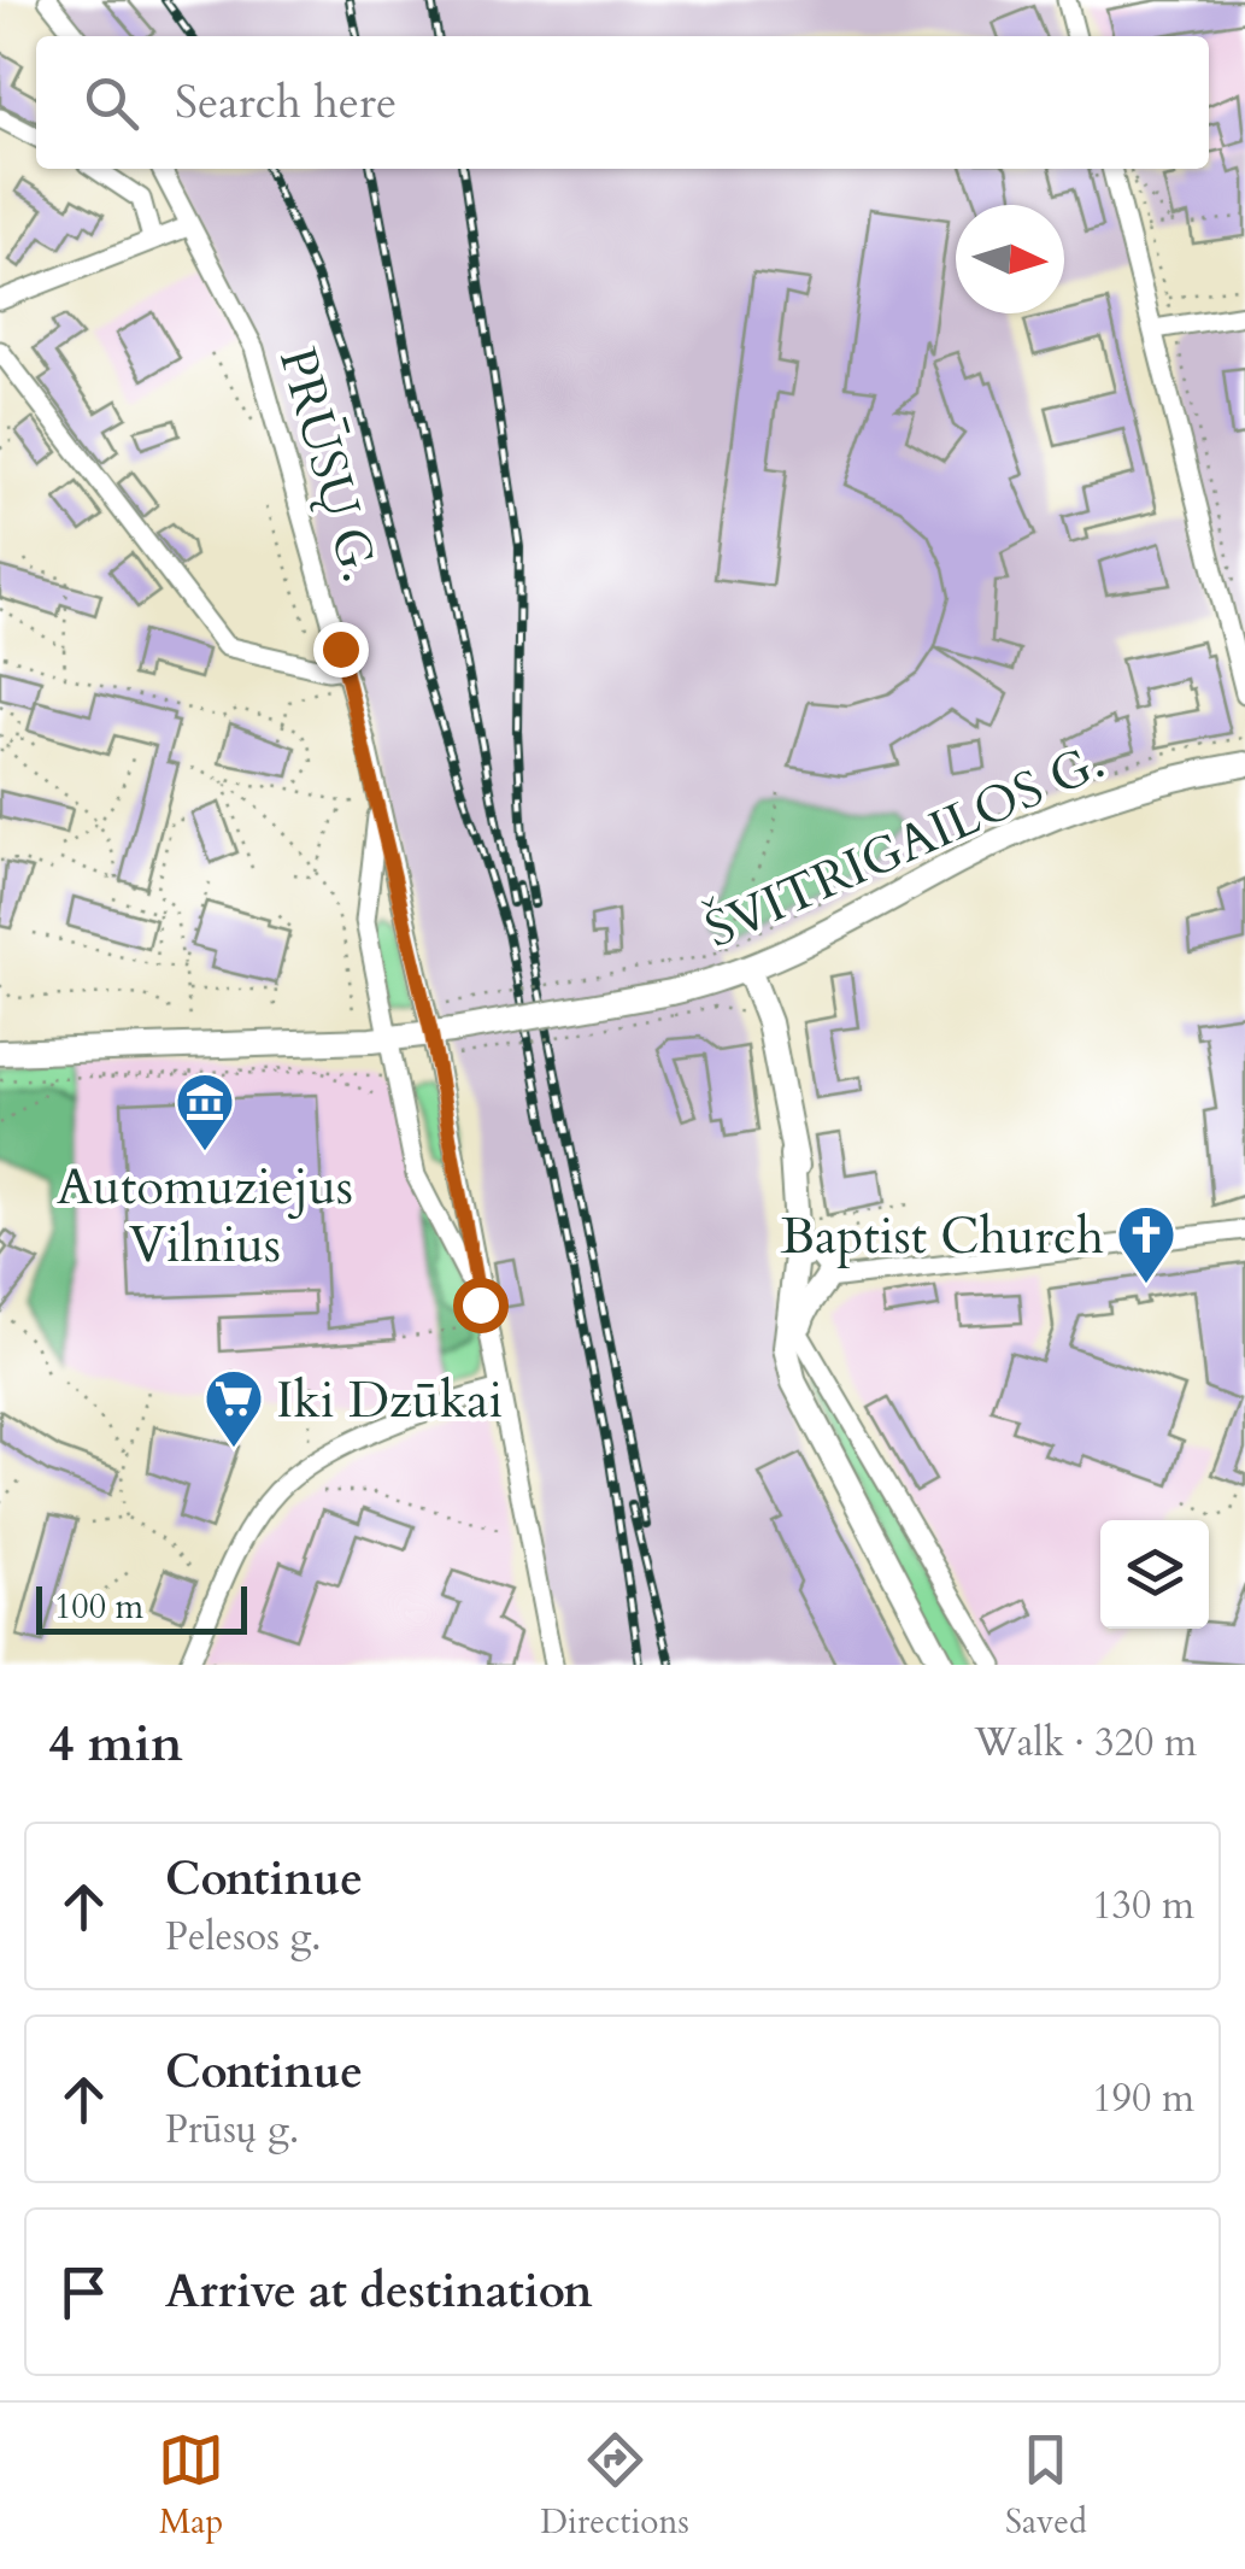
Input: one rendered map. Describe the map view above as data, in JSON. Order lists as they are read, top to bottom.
{
  "streets": {
    "main road": ["ŠVITRIGAILOS G."],
    "street": ["PRŪSŲ G."]
  },
  "crossings": [
    ["PRŪSŲ G.", "ŠVITRIGAILOS G."]
  ],
  "places": {
    "museum": ["Automuziejus Vilnius"],
    "church": ["Baptist Church"],
    "supermarket": ["Iki Dzūkai"]
  },
  "scale_bar": "100 m",
  "north": "right",
  "page": {
    "search": "Search here",
    "scale": "100 m",
    "heading": ["4 min", "Walk · 320 m"],
    "list": [
      ["Continue", "Pelesos g.", "130 m"],
      ["Continue", "Prūsų g.", "190 m"],
      "Arrive at destination"
    ],
    "nav": ["Map", "Directions", "Saved"]
  }
}
